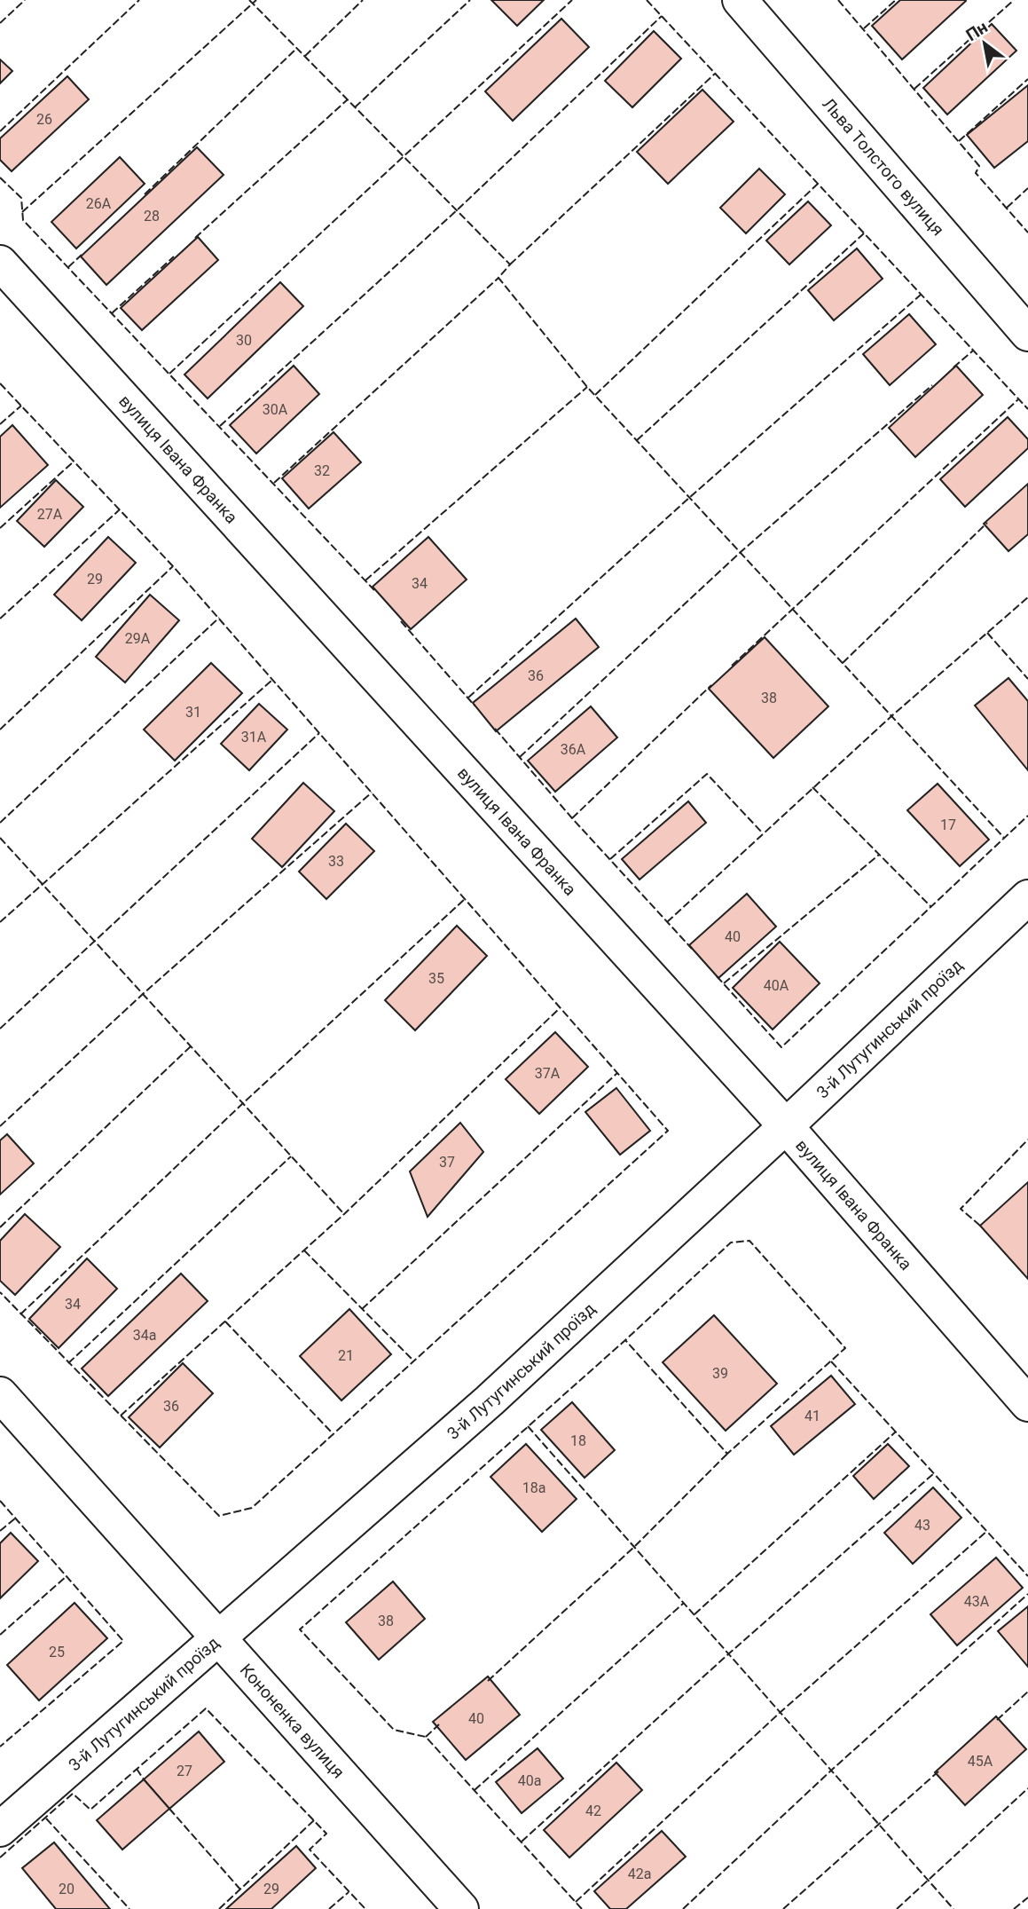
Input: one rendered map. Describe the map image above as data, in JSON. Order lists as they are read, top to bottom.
{
  "streets": {
    "street": [
      "Льва Толстого вулиця",
      "вулиця Івана Франка",
      "3-й Лутугинський проїзд",
      "Кононенка вулиця"
    ]
  },
  "crossings": [
    ["вулиця Івана Франка", "3-й Лутугинський проїзд"],
    ["3-й Лутугинський проїзд", "Кононенка вулиця"]
  ],
  "house_numbers": [
    "26",
    "26А",
    "28",
    "30",
    "30А",
    "32",
    "27А",
    "29",
    "34",
    "29А",
    "36",
    "38",
    "31",
    "31А",
    "36А",
    "17",
    "33",
    "40",
    "35",
    "40А",
    "37А",
    "37",
    "34",
    "34а",
    "21",
    "39",
    "36",
    "41",
    "18",
    "18а",
    "43",
    "43А",
    "38",
    "25",
    "40",
    "45А",
    "27",
    "40а",
    "42",
    "42а",
    "20",
    "29"
  ],
  "north": "top left"
}
